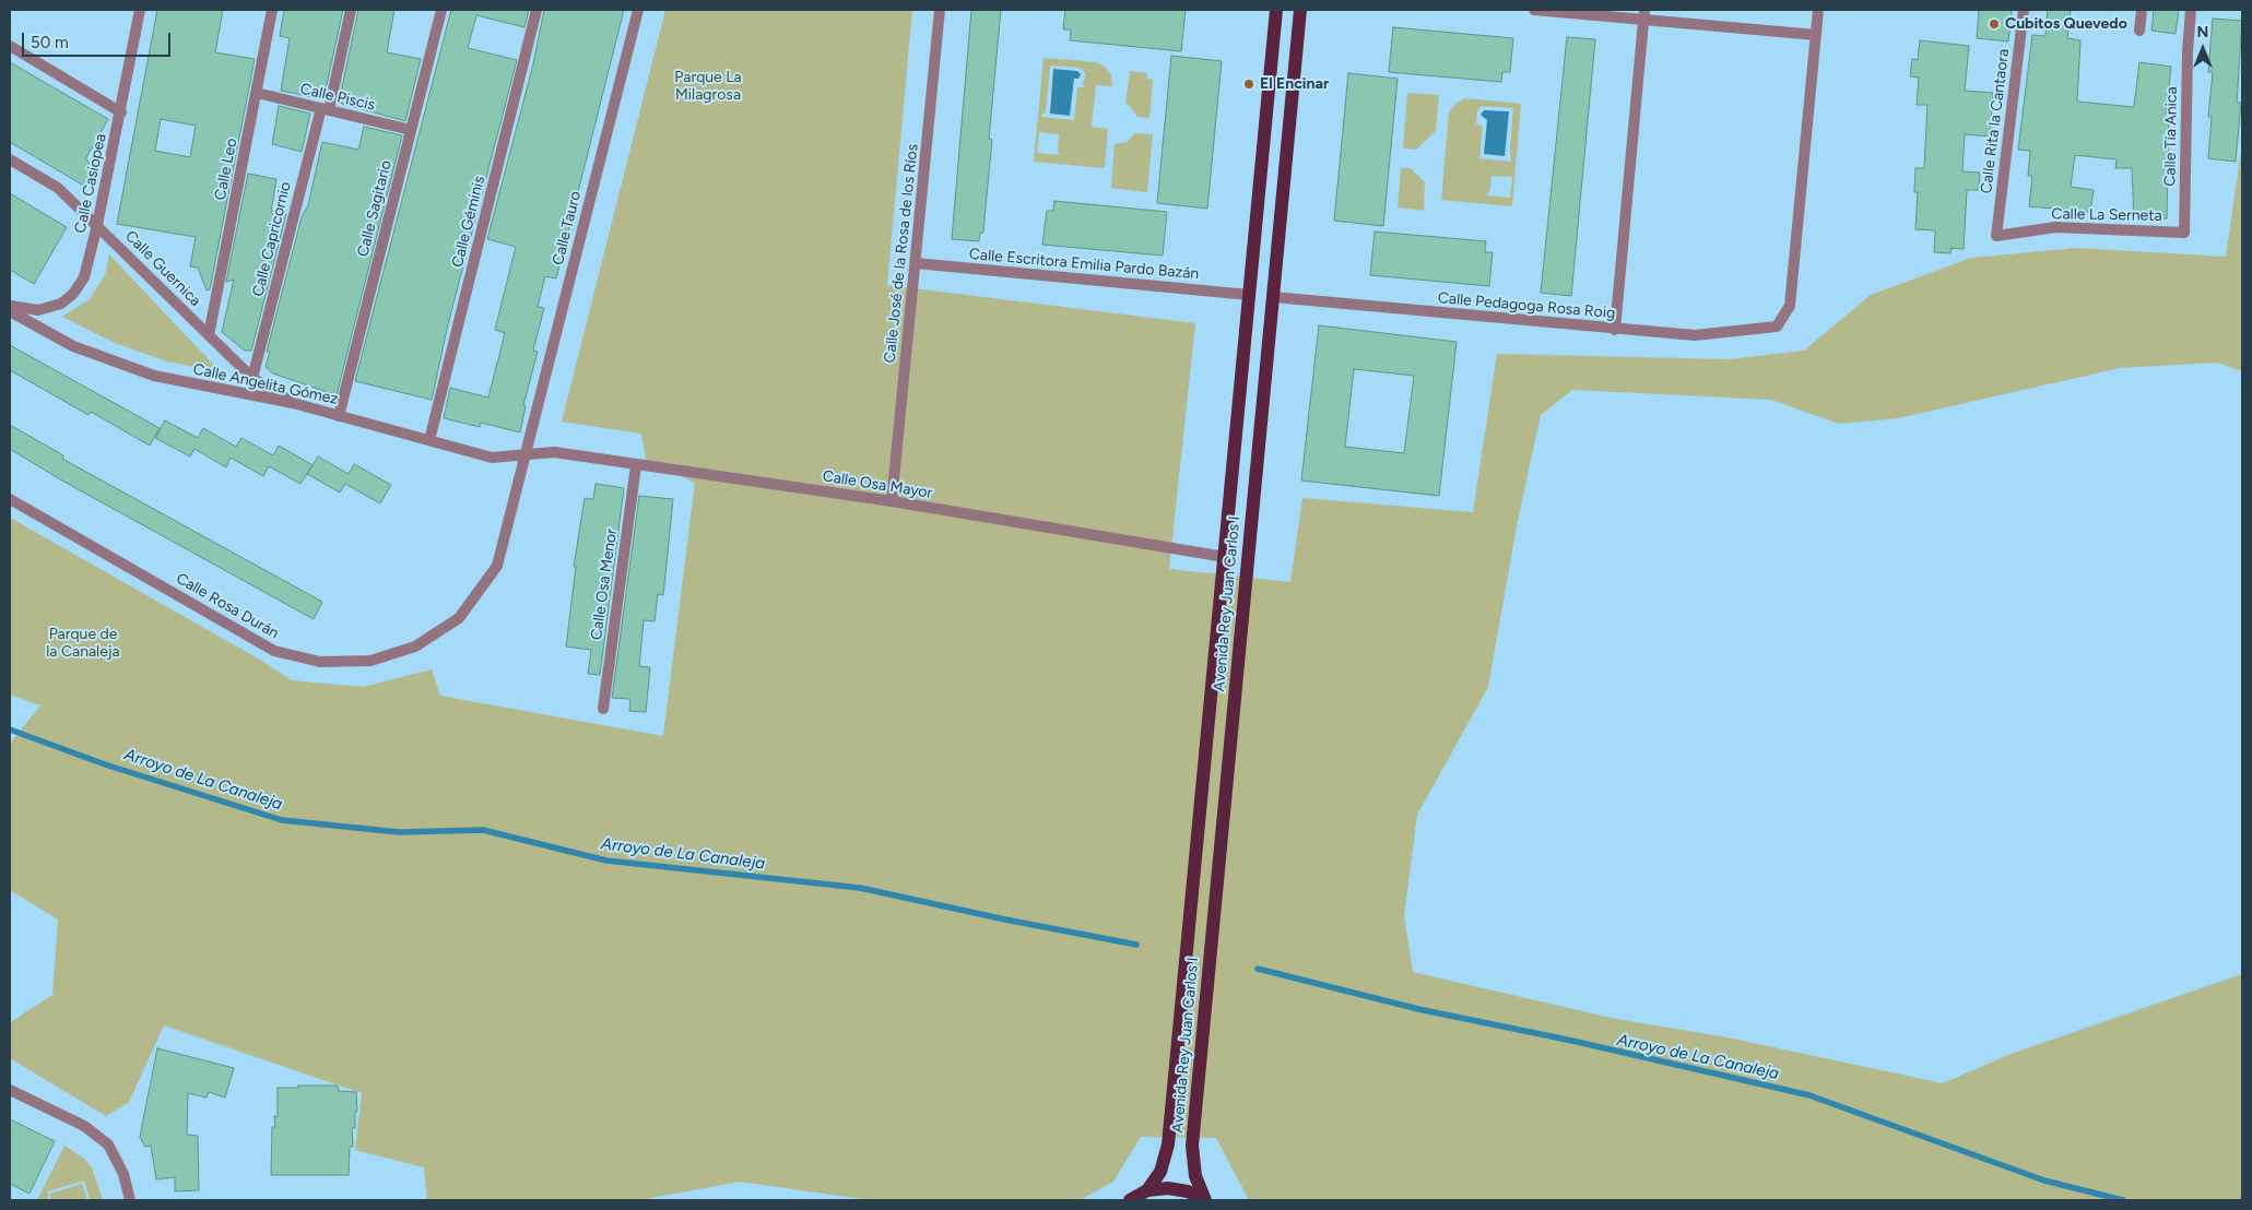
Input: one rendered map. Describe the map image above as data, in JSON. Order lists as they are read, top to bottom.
{
  "streets": {
    "main road": ["Avenida Rey Juan Carlos I"],
    "street": [
      "Calle Piscis",
      "Calle Rita la Cantaora",
      "Calle Tía Anica",
      "Calle Leo",
      "Calle Casiopea",
      "Calle Sagitario",
      "Calle La Serneta",
      "Calle Géminis",
      "Calle Tauro",
      "Calle Capricornio",
      "Calle José de la Rosa de los Ríos",
      "Calle Escritora Emilia Pardo Bazán",
      "Calle Guernica",
      "Calle Pedagoga Rosa Roig",
      "Calle Angelita Gómez",
      "Calle Osa Mayor",
      "Calle Osa Menor",
      "Calle Rosa Durán"
    ]
  },
  "crossings": [
    ["Calle Piscis", "Calle Leo"],
    ["Calle Piscis", "Calle Sagitario"],
    ["Calle Piscis", "Calle Capricornio"],
    ["Calle Rita la Cantaora", "Calle La Serneta"],
    ["Calle Tía Anica", "Calle La Serneta"],
    ["Calle Leo", "Calle Guernica"],
    ["Calle Casiopea", "Calle Guernica"],
    ["Calle Sagitario", "Calle Angelita Gómez"],
    ["Calle Géminis", "Calle Angelita Gómez"],
    ["Calle Tauro", "Calle Angelita Gómez"],
    ["Calle Tauro", "Calle Osa Mayor"],
    ["Calle Tauro", "Calle Rosa Durán"],
    ["Calle Capricornio", "Calle Guernica"],
    ["Calle José de la Rosa de los Ríos", "Calle Escritora Emilia Pardo Bazán"],
    ["Calle José de la Rosa de los Ríos", "Calle Osa Mayor"],
    ["Calle Escritora Emilia Pardo Bazán", "Avenida Rey Juan Carlos I"],
    ["Calle Guernica", "Calle Angelita Gómez"],
    ["Calle Pedagoga Rosa Roig", "Avenida Rey Juan Carlos I"],
    ["Calle Angelita Gómez", "Calle Osa Mayor"],
    ["Calle Angelita Gómez", "Calle Rosa Durán"],
    ["Calle Osa Mayor", "Calle Osa Menor"],
    ["Calle Osa Mayor", "Avenida Rey Juan Carlos I"],
    ["Calle Osa Mayor", "Calle Rosa Durán"]
  ],
  "water": ["Arroyo de La Canaleja"],
  "parks": ["Parque La Milagrosa", "Parque de la Canaleja"],
  "places": ["Cubitos Quevedo", "El Encinar"],
  "scale_bar": "50 m",
  "north": "top"
}
